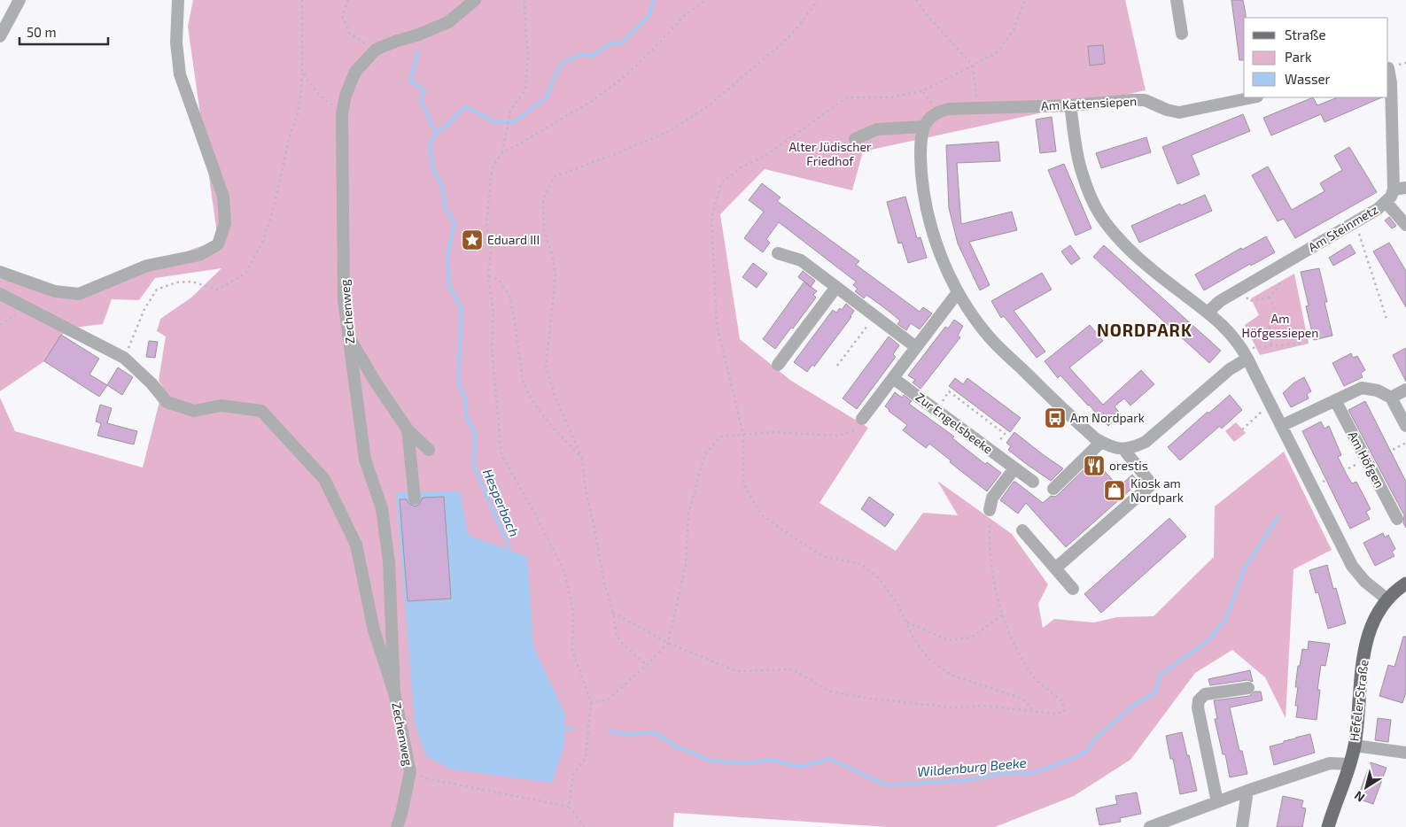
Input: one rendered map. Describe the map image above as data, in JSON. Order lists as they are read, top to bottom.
{
  "streets": {
    "main road": ["Hefeler Straße"],
    "street": [
      "Am Kattensiepen",
      "Am Steinmetz",
      "Zechenweg",
      "Zur Engelsbeeke",
      "Am Höfgen"
    ]
  },
  "districts": ["NORDPARK"],
  "water": ["Hesperbach", "Wildenburg Beeke"],
  "parks": ["Alter Jüdischer Friedhof", "Am Höfgessiepen"],
  "places": {
    "place": ["Eduard III"],
    "bus stop": ["Am Nordpark"],
    "restaurant": ["orestis"],
    "shop": ["Kiosk am Nordpark"]
  },
  "legend": ["Straße", "Park", "Wasser"],
  "scale_bar": "50 m",
  "north": "bottom left"
}
